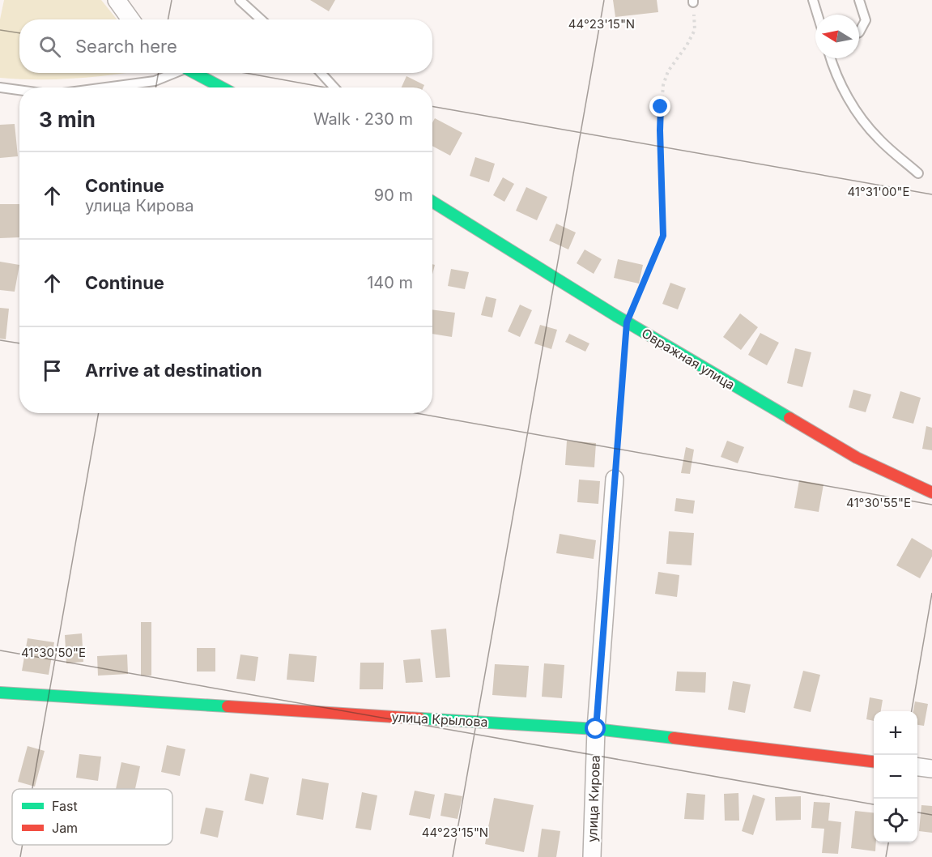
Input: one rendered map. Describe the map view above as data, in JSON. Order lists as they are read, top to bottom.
{
  "streets": {
    "street": ["Овражная улица", "улица Крылова", "улица Кирова"]
  },
  "crossings": [
    ["улица Крылова", "улица Кирова"]
  ],
  "legend": ["Fast", "Jam"],
  "north": "left",
  "page": {
    "search": "Search here",
    "heading": ["3 min", "Walk · 230 m"],
    "list": [
      ["Continue", "улица Кирова", "90 m"],
      ["Continue", "140 m"],
      "Arrive at destination"
    ],
    "map_buttons": ["+", "−"]
  },
  "coordinates": [
    "44°23'15\"N",
    "41°31'00\"E",
    "41°30'55\"E",
    "41°30'50\"E"
  ]
}
